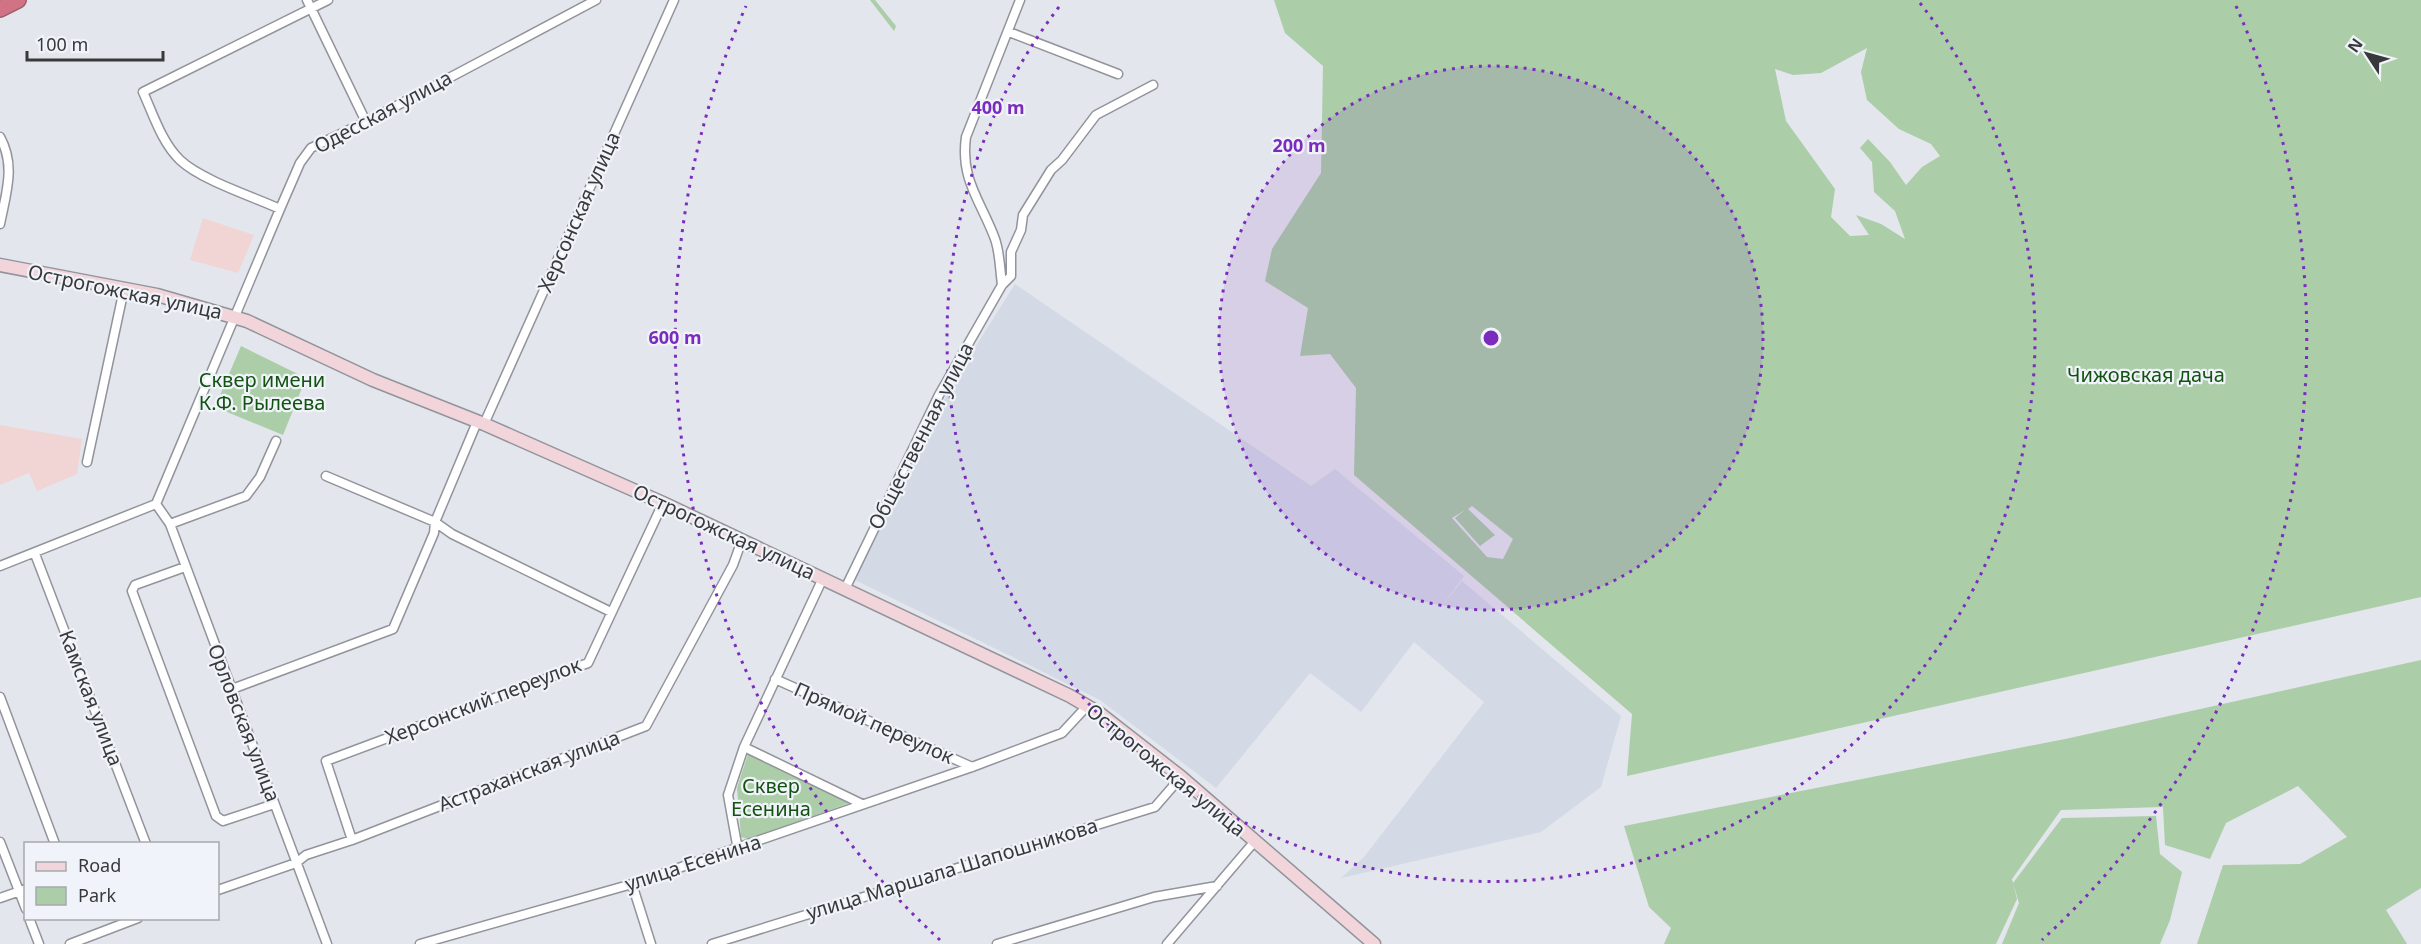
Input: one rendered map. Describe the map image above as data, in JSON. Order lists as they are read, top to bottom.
{
  "streets": {
    "street": [
      "Одесская улица",
      "Херсонская улица",
      "Острогожская улица",
      "Общественная улица",
      "Камская улица",
      "Херсонский переулок",
      "Орловская улица",
      "Прямой переулок",
      "Астраханская улица",
      "улица Есенина",
      "улица Маршала Шапошникова"
    ]
  },
  "crossings": [
    ["Одесская улица", "Острогожская улица"],
    ["Одесская улица", "Орловская улица"],
    ["Херсонская улица", "Острогожская улица"],
    ["Херсонская улица", "Орловская улица"],
    ["Острогожская улица", "Общественная улица"],
    ["Острогожская улица", "Херсонский переулок"],
    ["Острогожская улица", "Астраханская улица"],
    ["Острогожская улица", "улица Есенина"],
    ["Острогожская улица", "улица Маршала Шапошникова"],
    ["Херсонский переулок", "Астраханская улица"],
    ["Орловская улица", "Астраханская улица"],
    ["Прямой переулок", "улица Есенина"]
  ],
  "parks": ["Чижовская дача", "Сквер имени К.Ф. Рылеева", "Сквер Есенина"],
  "legend": ["Road", "Park"],
  "scale_bar": "100 m",
  "north": "top left",
  "rings": ["400 m", "200 m", "600 m"]
}
